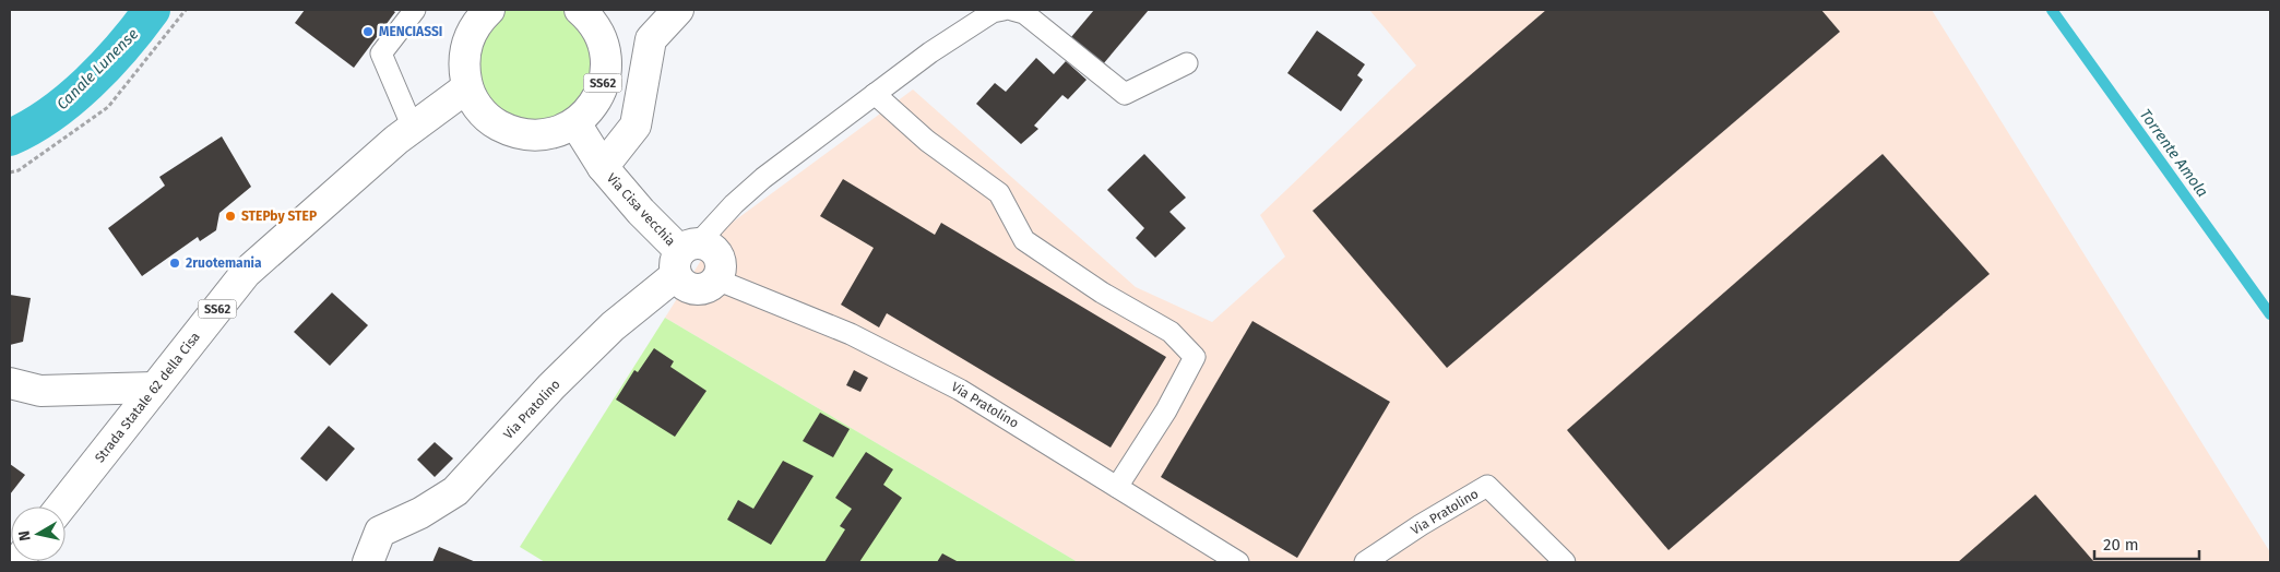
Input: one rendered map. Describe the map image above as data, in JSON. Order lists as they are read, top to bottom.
{
  "streets": {
    "street": [
      "SS62",
      "Via Cisa vecchia",
      "Strada Statale 62 della Cisa",
      "Via Pratolino"
    ]
  },
  "crossings": [
    ["SS62", "Via Cisa vecchia"],
    ["SS62", "Strada Statale 62 della Cisa"],
    ["Via Cisa vecchia", "Via Pratolino"]
  ],
  "water": ["Canale Lunense", "Torrente Amola"],
  "places": ["MENCIASSI", "STEPby STEP", "2ruotemania"],
  "scale_bar": "20 m",
  "north": "left"
}
